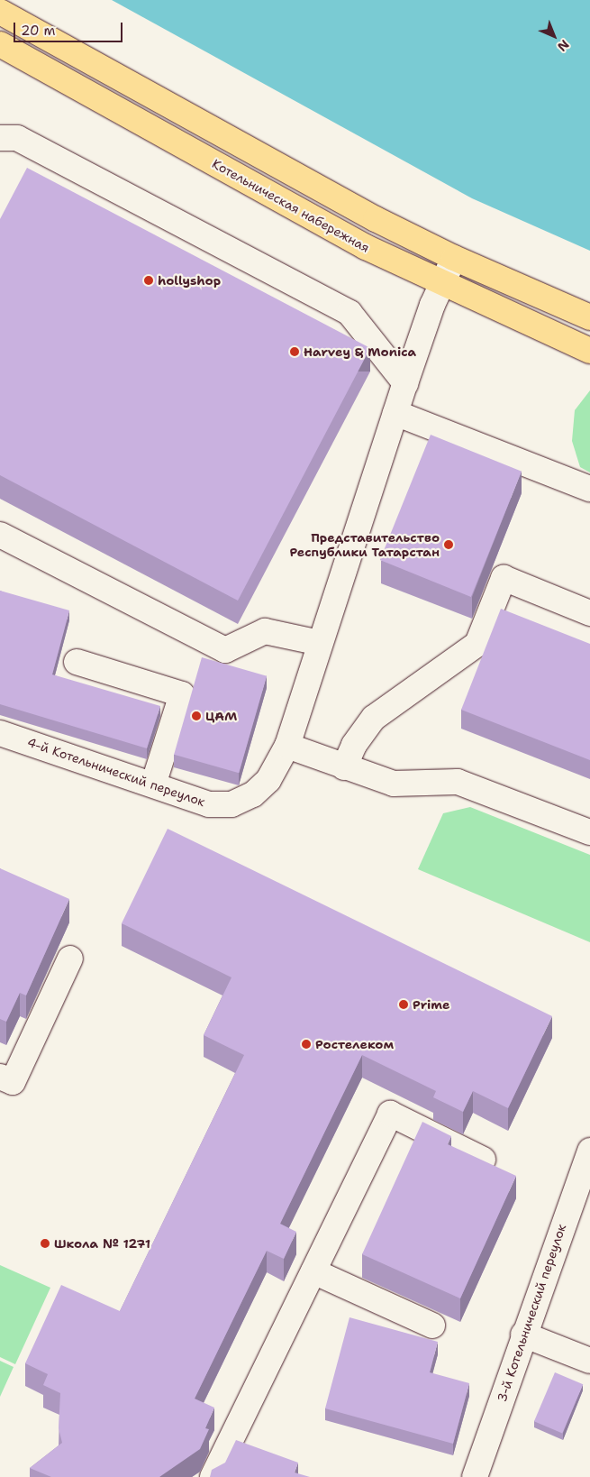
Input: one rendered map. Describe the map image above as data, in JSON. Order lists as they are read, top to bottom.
{
  "streets": {
    "main road": ["Котельническая набережная"],
    "street": ["4-й Котельнический переулок", "3-й Котельнический переулок"]
  },
  "crossings": [
    ["Котельническая набережная", "4-й Котельнический переулок"]
  ],
  "places": [
    "hollyshop",
    "Harvey & Monica",
    "Представительство Республики Татарстан",
    "ЦАМ",
    "Prime",
    "Ростелеком",
    "Школа № 1271"
  ],
  "scale_bar": "20 m",
  "north": "bottom right"
}
